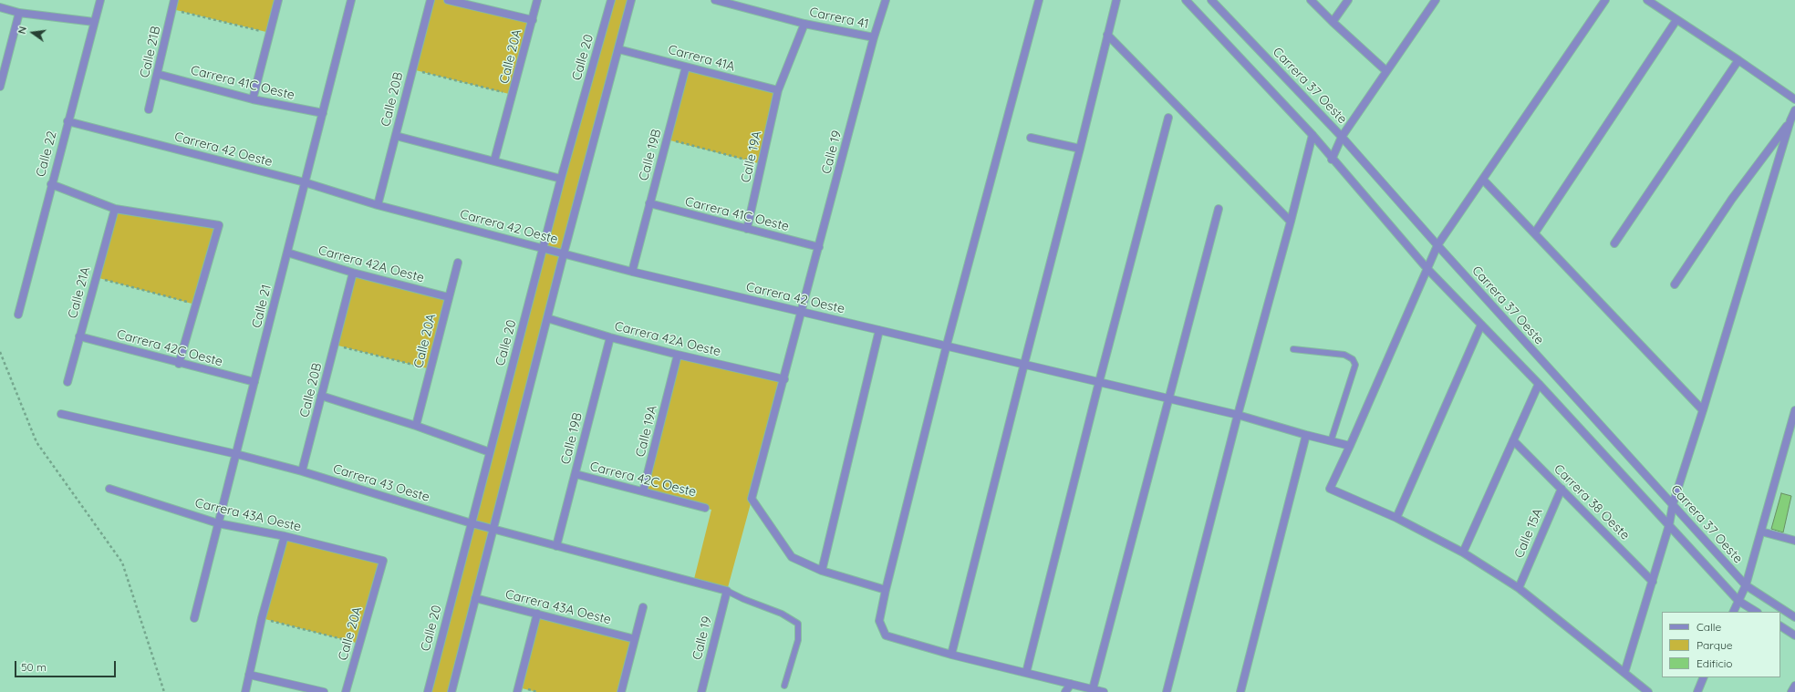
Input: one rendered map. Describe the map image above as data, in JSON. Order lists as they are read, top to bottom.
{
  "streets": {
    "street": [
      "Carrera 41",
      "Calle 21B",
      "Calle 20A",
      "Calle 20",
      "Carrera 41A",
      "Carrera 41C Oeste",
      "Carrera 37 Oeste",
      "Calle 20B",
      "Carrera 42 Oeste",
      "Calle 19",
      "Calle 22",
      "Calle 19B",
      "Calle 19A",
      "Carrera 42A Oeste",
      "Calle 21A",
      "Calle 21",
      "Carrera 42C Oeste",
      "Carrera 43 Oeste",
      "Carrera 38 Oeste",
      "Carrera 43A Oeste",
      "Calle 15A"
    ]
  },
  "crossings": [
    ["Carrera 41", "Calle 19"],
    ["Carrera 41", "Calle 19A"],
    ["Calle 21B", "Carrera 41C Oeste"],
    ["Calle 20A", "Carrera 42A Oeste"],
    ["Calle 20A", "Carrera 43A Oeste"],
    ["Calle 20", "Carrera 42 Oeste"],
    ["Calle 20", "Carrera 43 Oeste"],
    ["Carrera 41A", "Calle 19B"],
    ["Carrera 41A", "Calle 19A"],
    ["Carrera 41C Oeste", "Calle 19"],
    ["Carrera 41C Oeste", "Calle 19B"],
    ["Carrera 41C Oeste", "Calle 19A"],
    ["Carrera 41C Oeste", "Calle 21"],
    ["Calle 20B", "Carrera 42 Oeste"],
    ["Calle 20B", "Carrera 42A Oeste"],
    ["Calle 20B", "Carrera 43 Oeste"],
    ["Carrera 42 Oeste", "Calle 19"],
    ["Carrera 42 Oeste", "Calle 22"],
    ["Carrera 42 Oeste", "Calle 19B"],
    ["Carrera 42 Oeste", "Calle 21"],
    ["Calle 19", "Carrera 42A Oeste"],
    ["Calle 19", "Carrera 43 Oeste"],
    ["Calle 19B", "Carrera 42A Oeste"],
    ["Calle 19B", "Carrera 42C Oeste"],
    ["Calle 19B", "Carrera 43 Oeste"],
    ["Calle 19A", "Carrera 42A Oeste"],
    ["Calle 19A", "Carrera 42C Oeste"],
    ["Carrera 42A Oeste", "Calle 21"],
    ["Calle 21A", "Carrera 42C Oeste"],
    ["Calle 21", "Carrera 42C Oeste"],
    ["Calle 21", "Carrera 43 Oeste"],
    ["Calle 21", "Carrera 43A Oeste"],
    ["Carrera 38 Oeste", "Calle 15A"]
  ],
  "legend": ["Calle", "Parque", "Edificio"],
  "scale_bar": "50 m",
  "north": "left"
}
